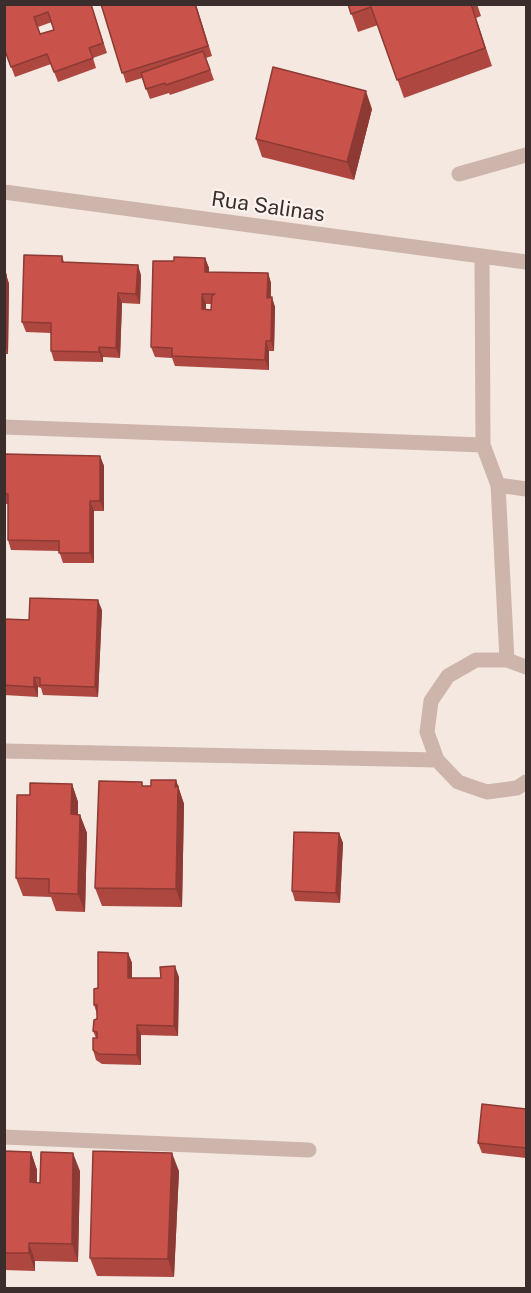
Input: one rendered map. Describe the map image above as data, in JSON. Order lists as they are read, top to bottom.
{
  "streets": {
    "street": ["Rua Salinas"]
  }
}
